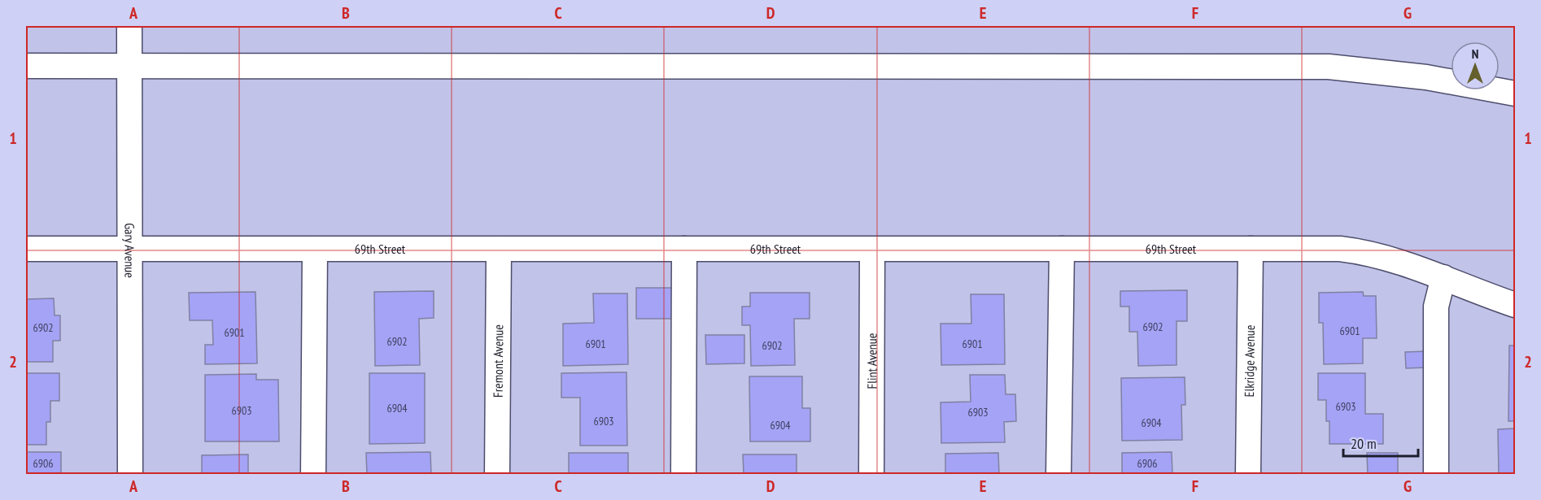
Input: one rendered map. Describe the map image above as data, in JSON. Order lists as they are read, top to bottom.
{
  "streets": {
    "street": [
      "69th Street",
      "Gary Avenue",
      "Fremont Avenue",
      "Flint Avenue",
      "Elkridge Avenue"
    ]
  },
  "crossings": [
    ["69th Street", "Gary Avenue"],
    ["69th Street", "Fremont Avenue"],
    ["69th Street", "Flint Avenue"],
    ["69th Street", "Elkridge Avenue"]
  ],
  "house_numbers": [
    "6902",
    "6902",
    "6901",
    "6901",
    "6902",
    "6901",
    "6901",
    "6902",
    "6903",
    "6904",
    "6903",
    "6903",
    "6903",
    "6904",
    "6904",
    "6906",
    "6906"
  ],
  "scale_bar": "20 m",
  "north": "top",
  "grid": {
    "columns": [
      "A",
      "B",
      "C",
      "D",
      "E",
      "F",
      "G"
    ],
    "rows": ["1", "2"]
  }
}
